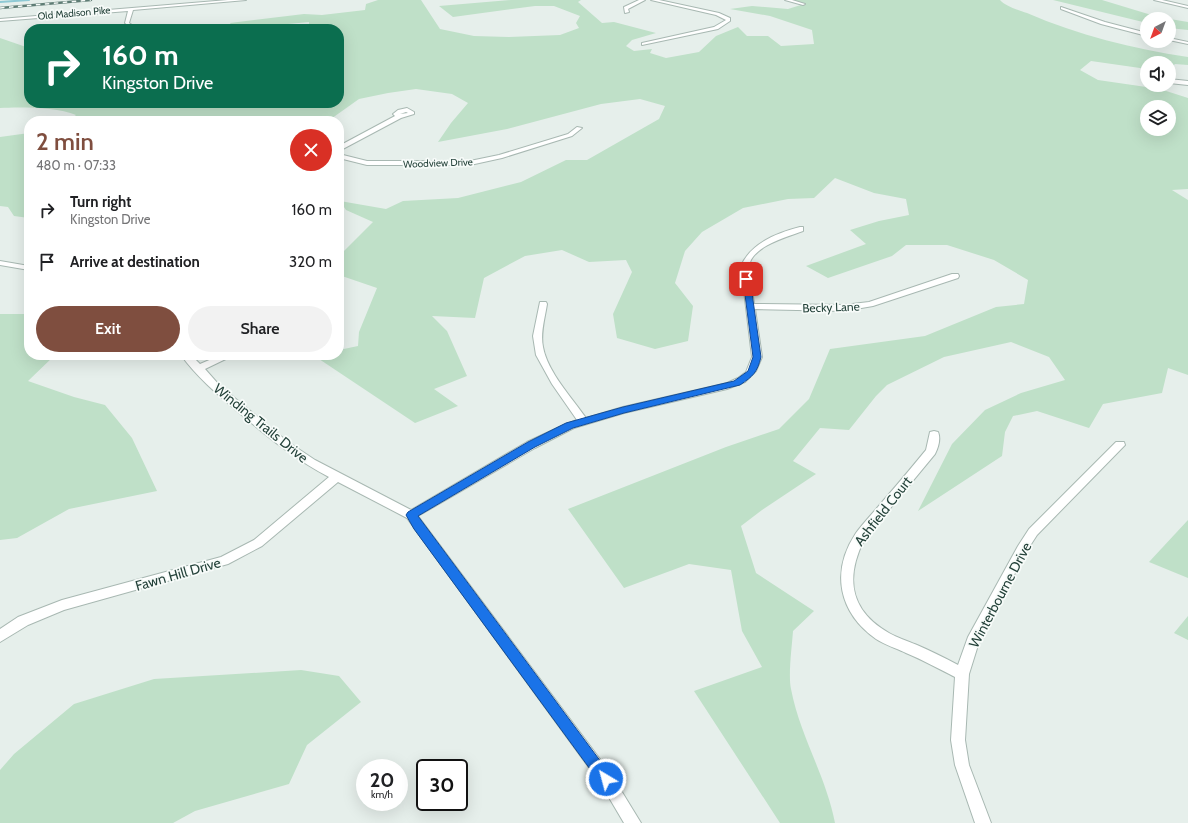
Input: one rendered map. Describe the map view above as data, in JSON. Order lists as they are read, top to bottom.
{
  "streets": {
    "street": [
      "Old Madison Pike",
      "Woodview Drive",
      "Becky Lane",
      "Winding Trails Drive",
      "Ashfield Court",
      "Fawn Hill Drive",
      "Winterbourne Drive"
    ]
  },
  "crossings": [
    ["Winding Trails Drive", "Fawn Hill Drive"],
    ["Ashfield Court", "Winterbourne Drive"]
  ],
  "north": "bottom left",
  "page": {
    "turn": ["160 m", "Kingston Drive"],
    "heading": ["2 min", "480 m · 07:33"],
    "list": [
      {
        "name": "Turn right",
        "note": "Kingston Drive",
        "value": "160 m"
      },
      {
        "name": "Arrive at destination",
        "value": "320 m"
      }
    ],
    "buttons": ["Exit", "Share"],
    "speed": "20 km/h",
    "limit": "30"
  }
}
